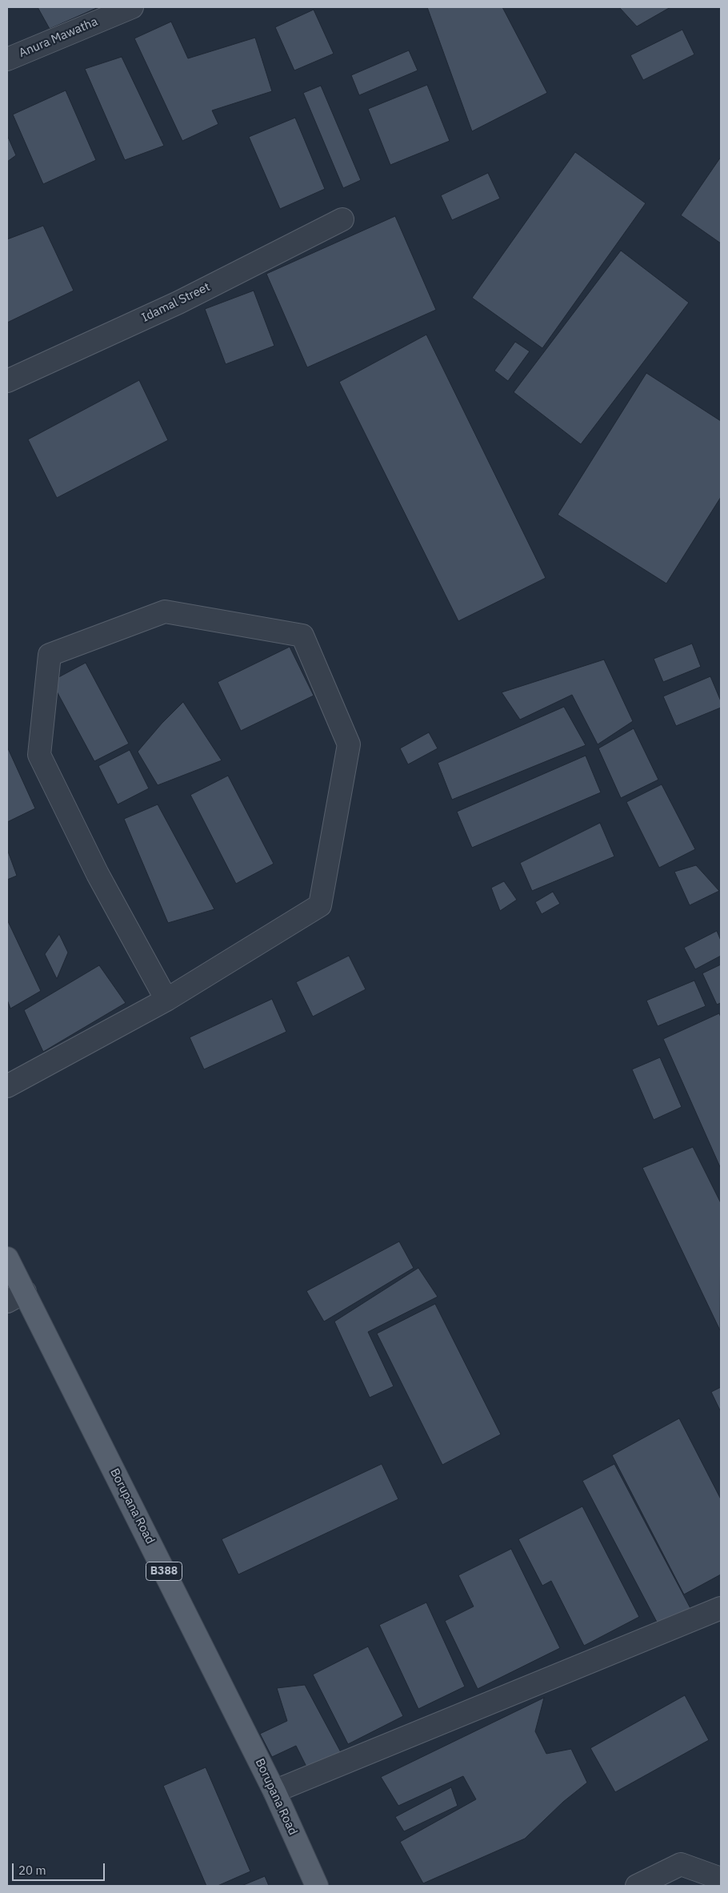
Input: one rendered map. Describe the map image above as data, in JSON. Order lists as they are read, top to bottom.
{
  "streets": {
    "main road": ["Borupana Road", "B388"],
    "street": ["Anura Mawatha", "Idamal Street"]
  },
  "scale_bar": "20 m"
}
